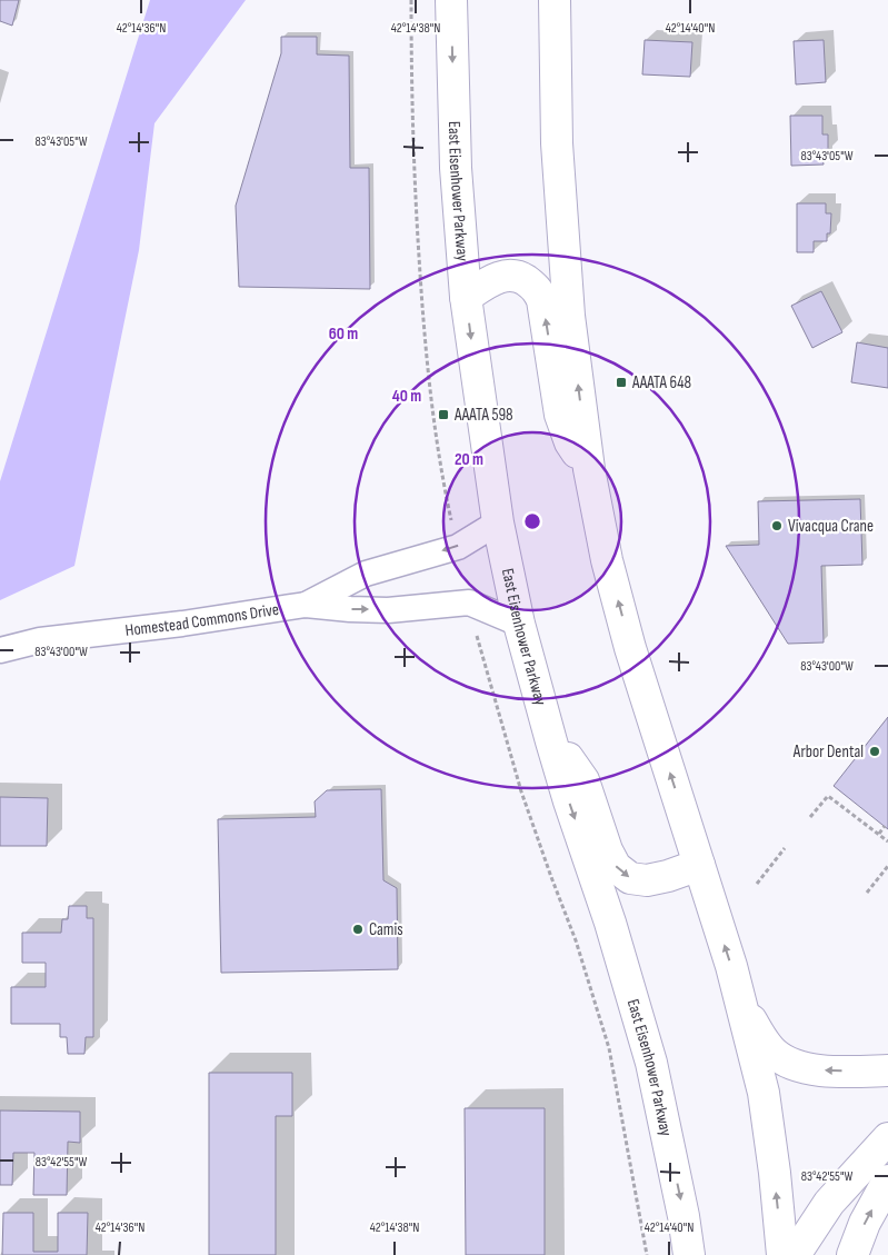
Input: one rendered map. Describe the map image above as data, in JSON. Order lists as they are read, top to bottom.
{
  "streets": {
    "main road": ["East Eisenhower Parkway"],
    "street": ["Homestead Commons Drive"]
  },
  "crossings": [
    ["East Eisenhower Parkway", "Homestead Commons Drive"]
  ],
  "places": {
    "transit": ["AAATA 648", "AAATA 598"],
    "other": ["Vivacqua Crane", "Arbor Dental", "Camis"]
  },
  "coordinates": [
    "42°14'36\"N",
    "42°14'38\"N",
    "42°14'40\"N",
    "83°43'05\"W",
    "83°43'00\"W",
    "83°42'55\"W"
  ],
  "rings": ["60 m", "40 m", "20 m"]
}
